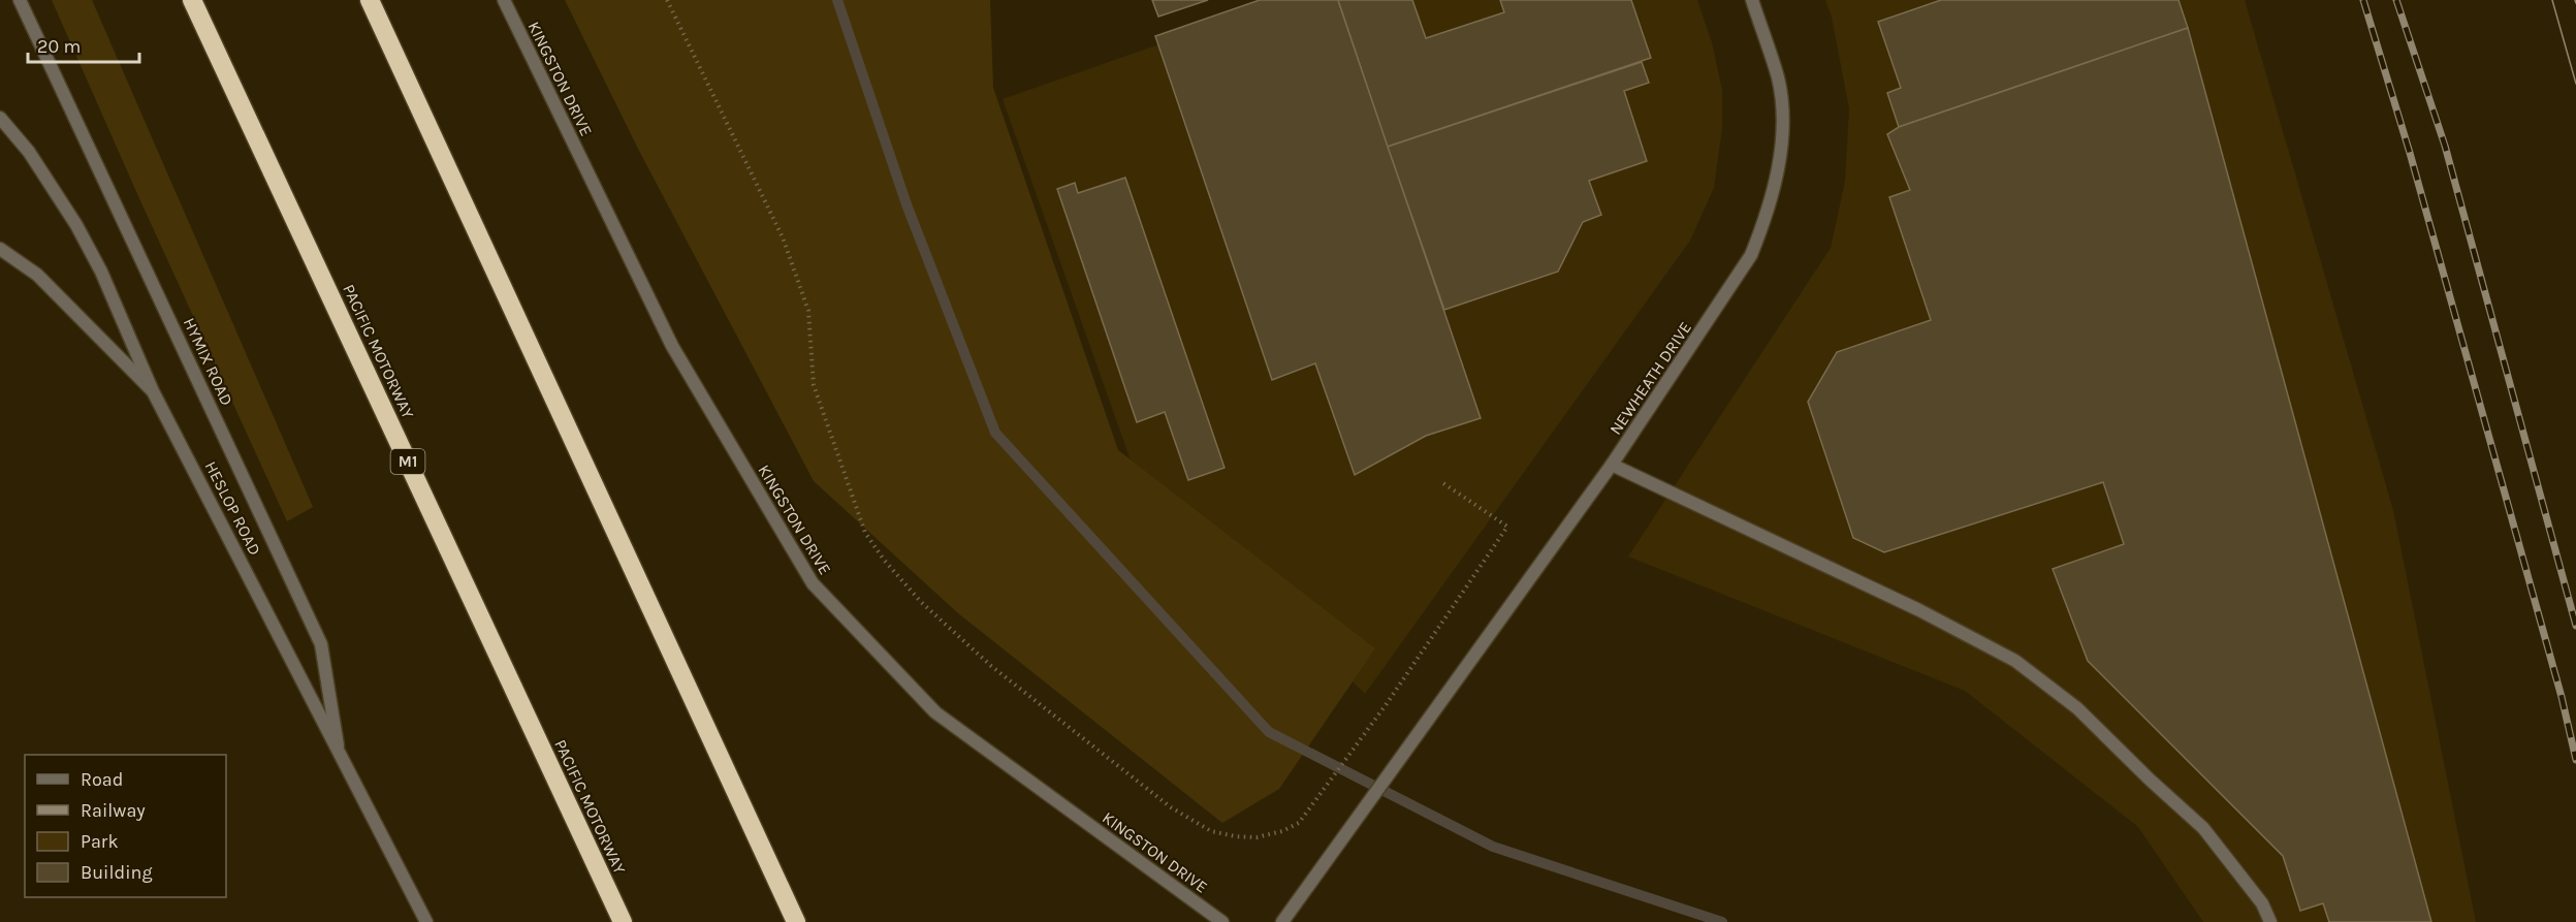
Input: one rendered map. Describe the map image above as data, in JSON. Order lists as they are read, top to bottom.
{
  "streets": {
    "highway": ["PACIFIC MOTORWAY", "M1"],
    "street": [
      "KINGSTON DRIVE",
      "HYMIX ROAD",
      "NEWHEATH DRIVE",
      "HESLOP ROAD"
    ]
  },
  "crossings": [
    ["HYMIX ROAD", "HESLOP ROAD"]
  ],
  "legend": [
    "Road",
    "Railway",
    "Park",
    "Building"
  ],
  "scale_bar": "20 m"
}
